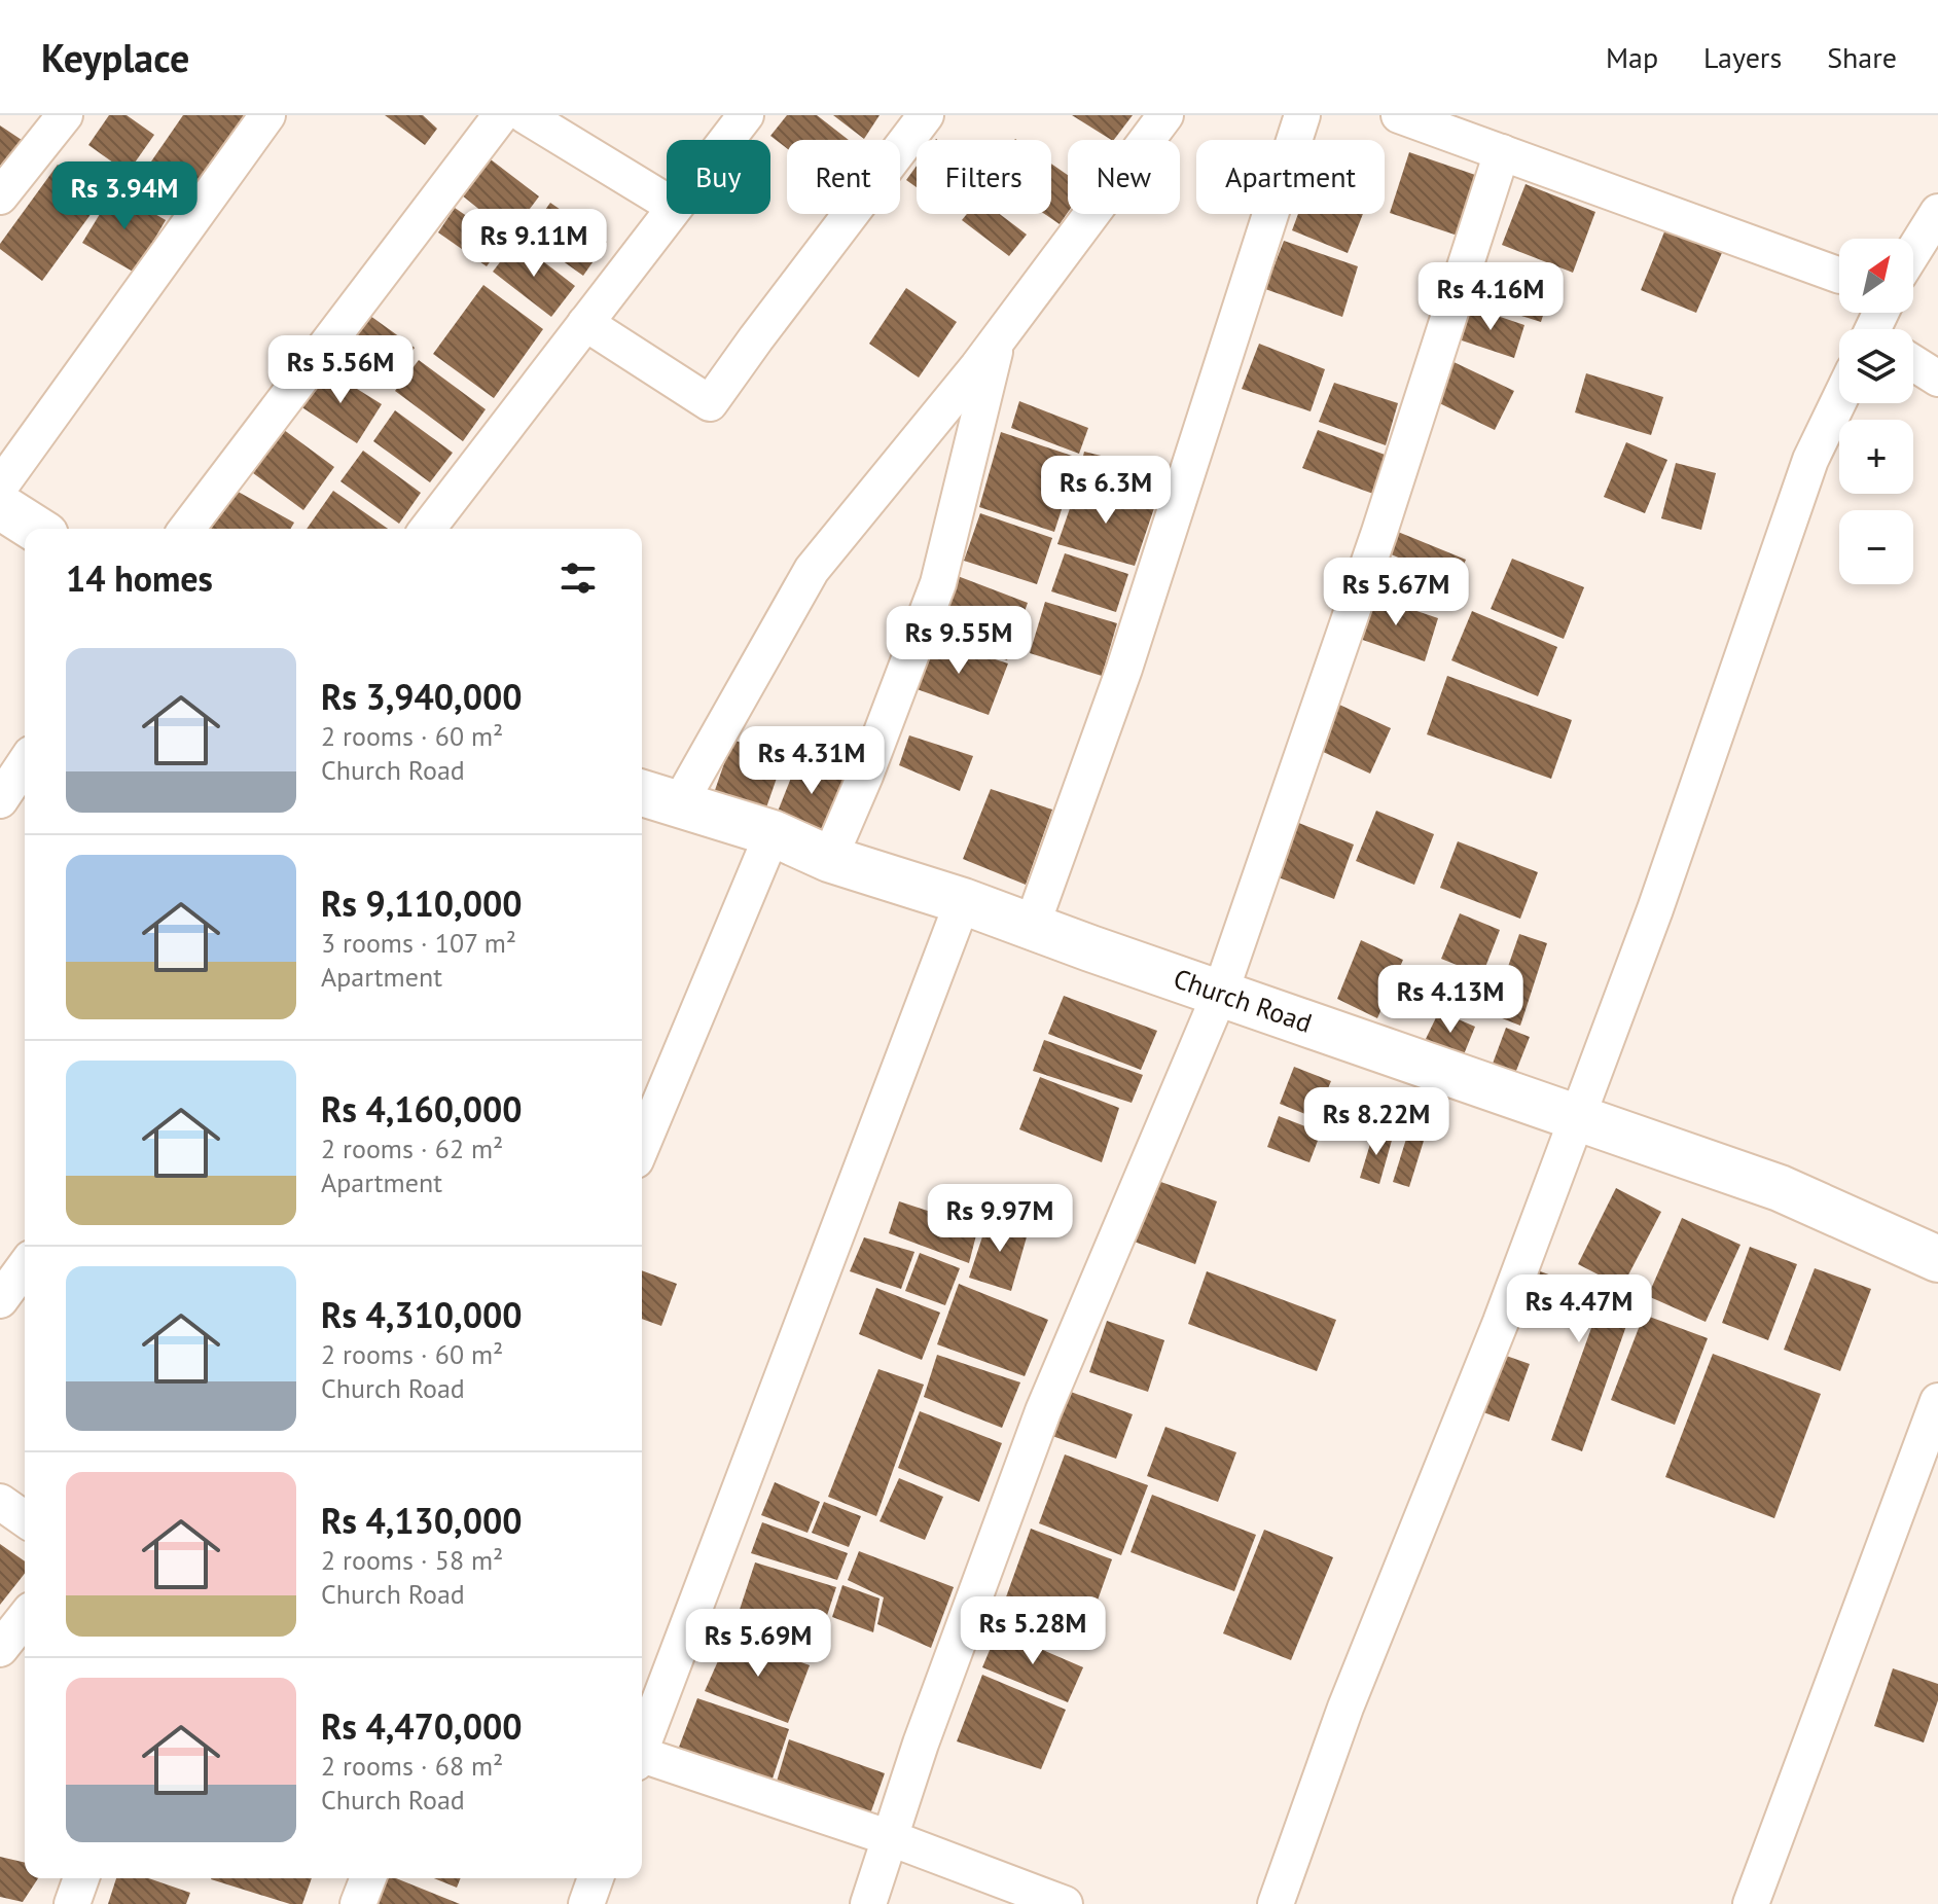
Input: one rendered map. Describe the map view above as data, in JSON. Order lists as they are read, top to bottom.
{
  "streets": {
    "main road": ["Church Road"]
  },
  "north": "top right",
  "page": {
    "header": "Keyplace",
    "nav": ["Map", "Layers", "Share"],
    "chip": [
      "Buy",
      "Rent",
      "Filters",
      "New",
      "Apartment"
    ],
    "price": [
      "Rs 3.94M",
      "Rs 9.11M",
      "Rs 4.16M",
      "Rs 5.56M",
      "Rs 6.3M",
      "Rs 5.67M",
      "Rs 9.55M",
      "Rs 4.31M",
      "Rs 4.13M",
      "Rs 8.22M",
      "Rs 9.97M",
      "Rs 4.47M",
      "Rs 5.28M",
      "Rs 5.69M"
    ],
    "map_buttons": ["+", "−"],
    "heading": "14 homes",
    "list": [
      {
        "name": "Rs 3,940,000",
        "note": "2 rooms · 60 m² · Church Road"
      },
      {
        "name": "Rs 9,110,000",
        "note": "3 rooms · 107 m² · Apartment"
      },
      {
        "name": "Rs 4,160,000",
        "note": "2 rooms · 62 m² · Apartment"
      },
      {
        "name": "Rs 4,310,000",
        "note": "2 rooms · 60 m² · Church Road"
      },
      {
        "name": "Rs 4,130,000",
        "note": "2 rooms · 58 m² · Church Road"
      },
      {
        "name": "Rs 4,470,000",
        "note": "2 rooms · 68 m² · Church Road"
      }
    ]
  }
}
